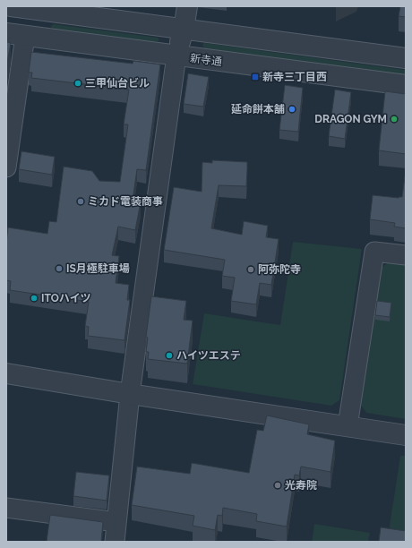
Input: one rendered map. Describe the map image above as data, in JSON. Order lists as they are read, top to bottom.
{
  "streets": {
    "street": ["新寺通"]
  },
  "places": {
    "transit": ["新寺三丁目西"],
    "other": [
      "三甲仙台ビル",
      "延命餅本舗",
      "DRAGON GYM",
      "ミカド電装商事",
      "IS月極駐車場",
      "阿弥陀寺",
      "ITOハイツ",
      "ハイツエステ",
      "光寿院"
    ]
  }
}
